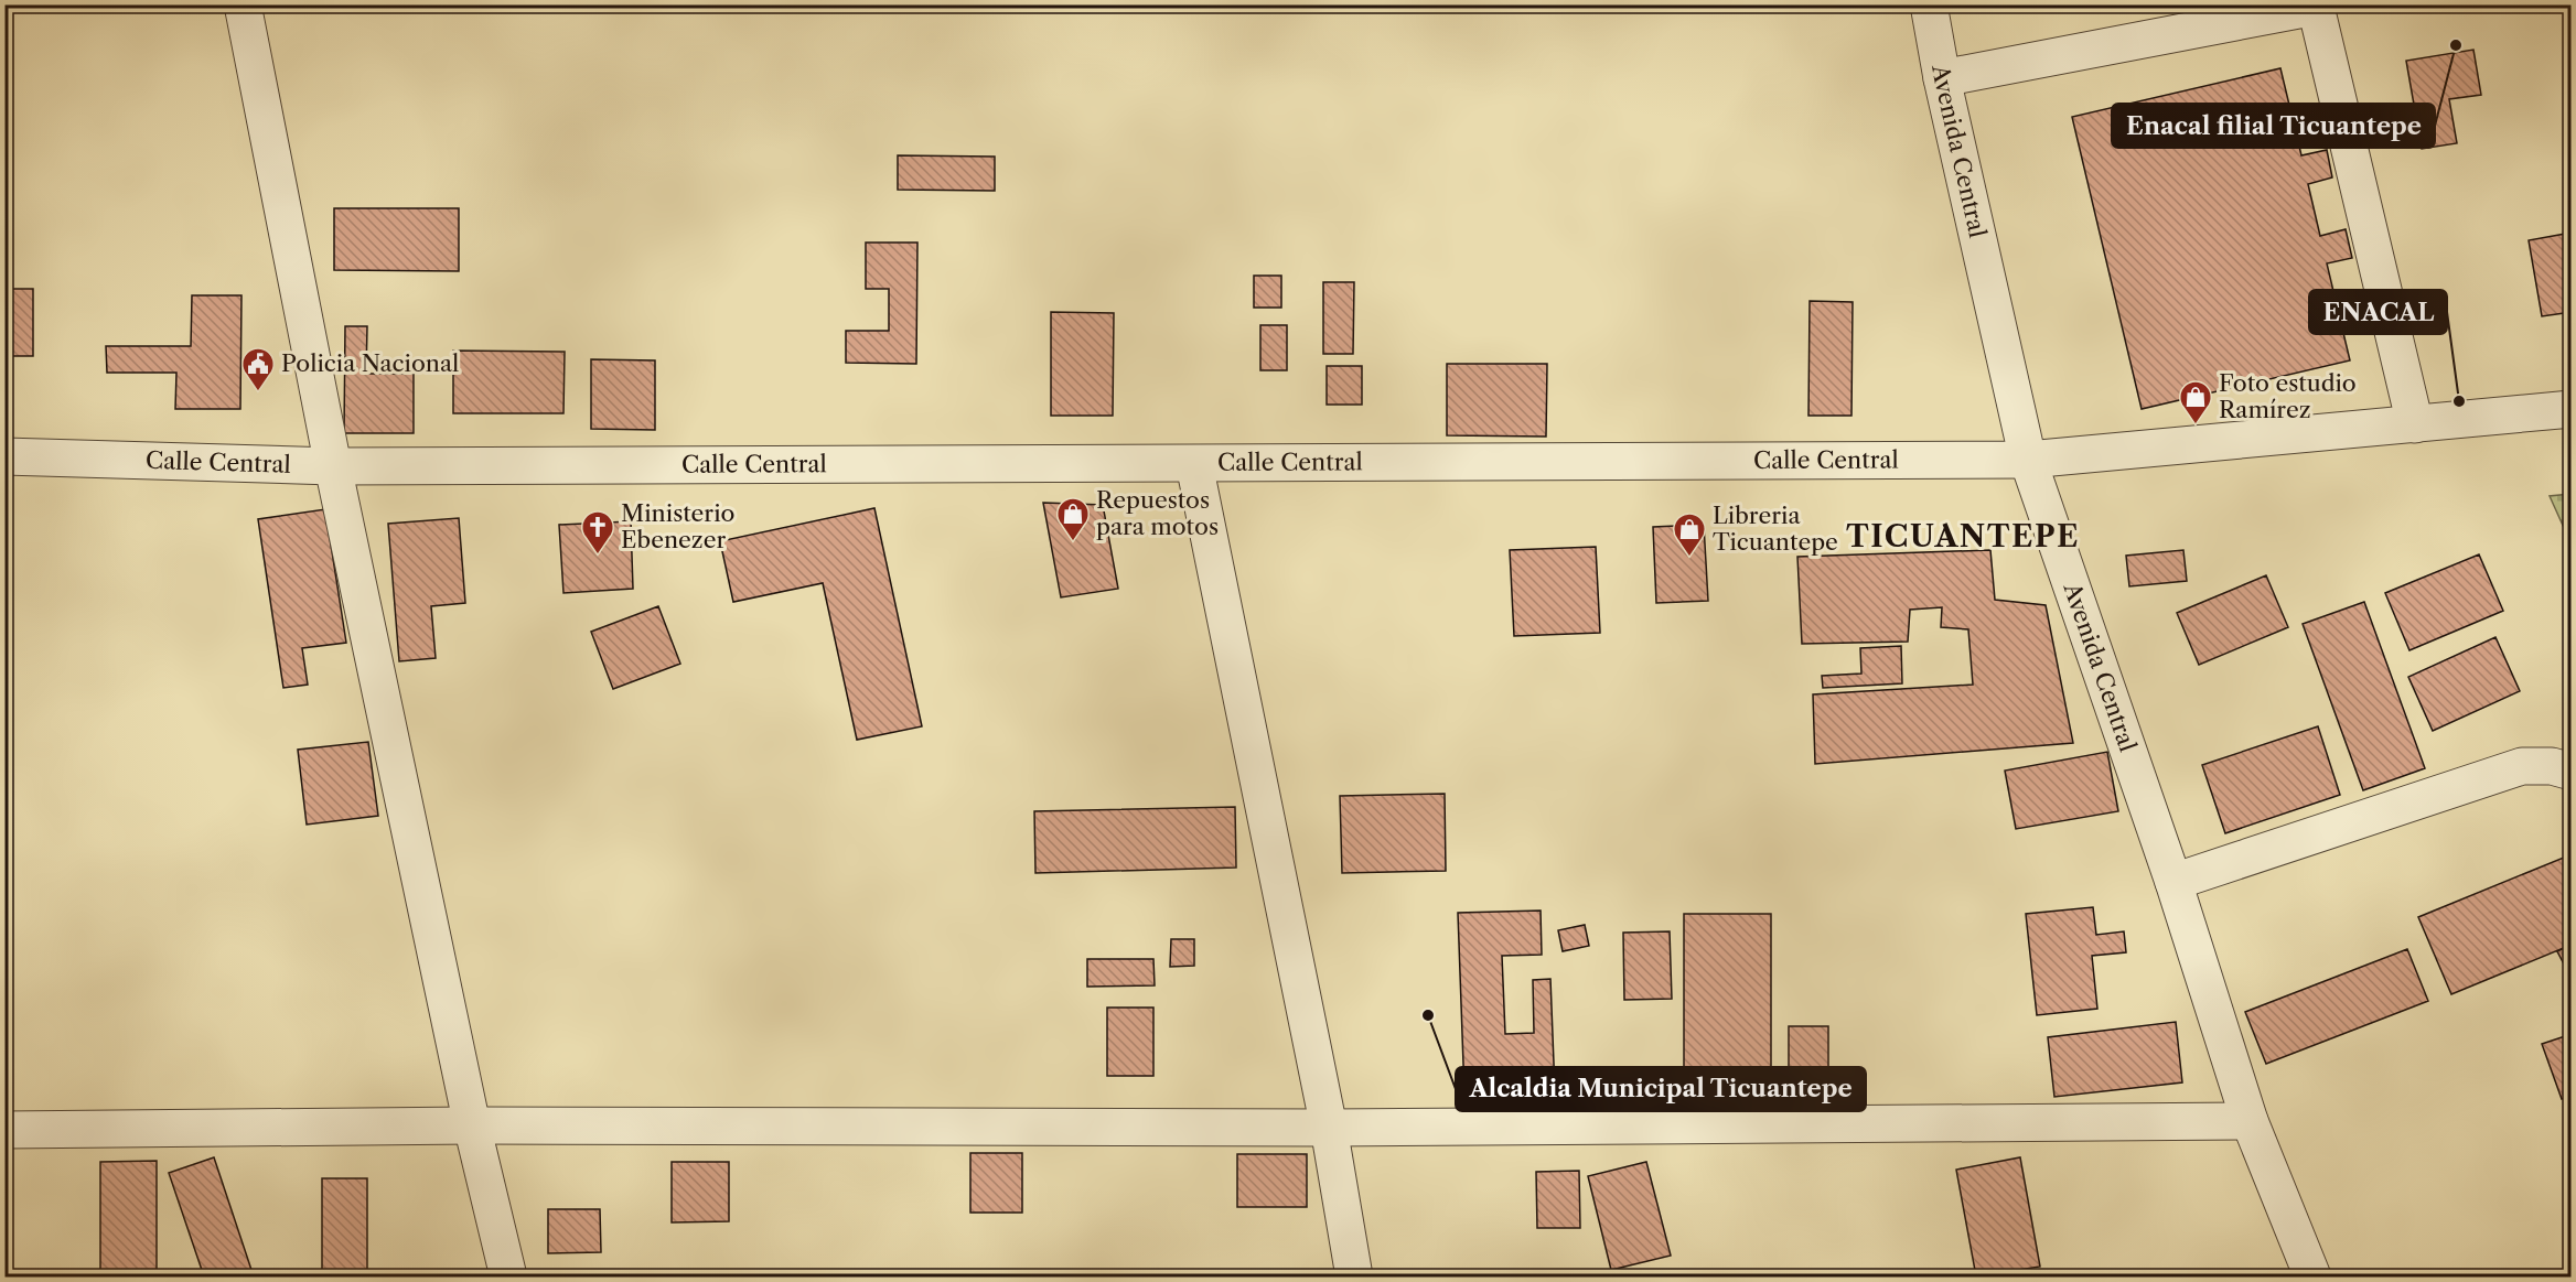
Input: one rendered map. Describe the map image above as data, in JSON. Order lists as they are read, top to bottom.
{
  "streets": {
    "street": ["Avenida Central", "Calle Central"]
  },
  "crossings": [
    ["Avenida Central", "Calle Central"]
  ],
  "districts": ["TICUANTEPE"],
  "places": {
    "other": ["Enacal filial Ticuantepe", "ENACAL", "Alcaldia Municipal Ticuantepe"],
    "public building": ["Policia Nacional"],
    "shop": ["Foto estudio Ramírez", "Repuestos para motos", "Libreria Ticuantepe"],
    "church": ["Ministerio Ebenezer"]
  }
}
